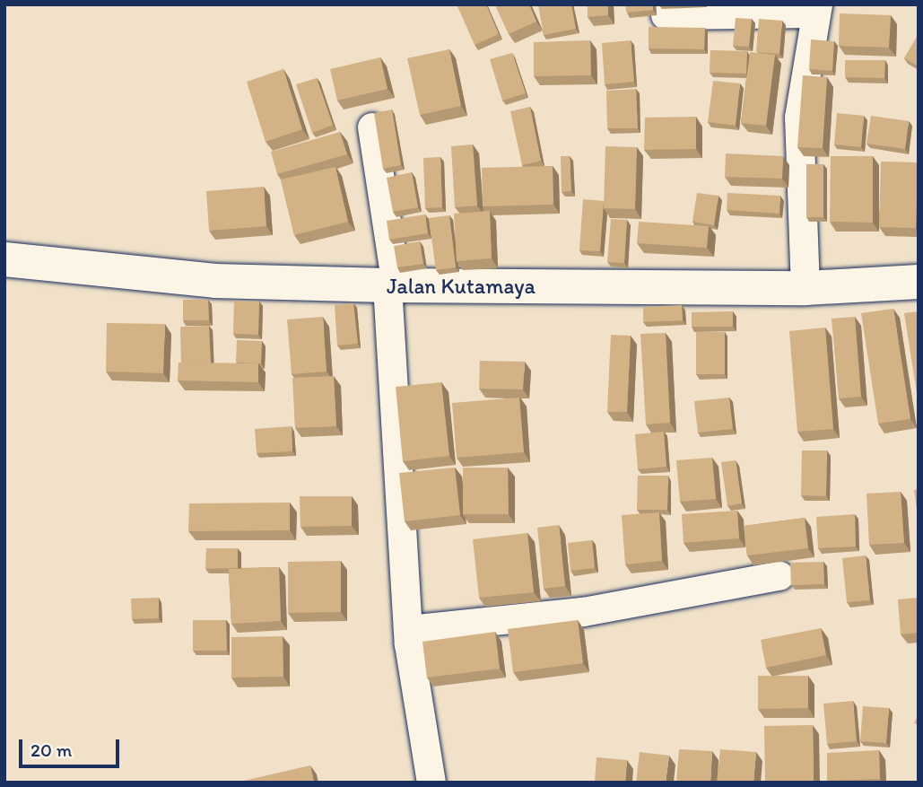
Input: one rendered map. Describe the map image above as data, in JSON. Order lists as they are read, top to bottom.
{
  "streets": {
    "main road": ["Jalan Kutamaya"]
  },
  "scale_bar": "20 m"
}
